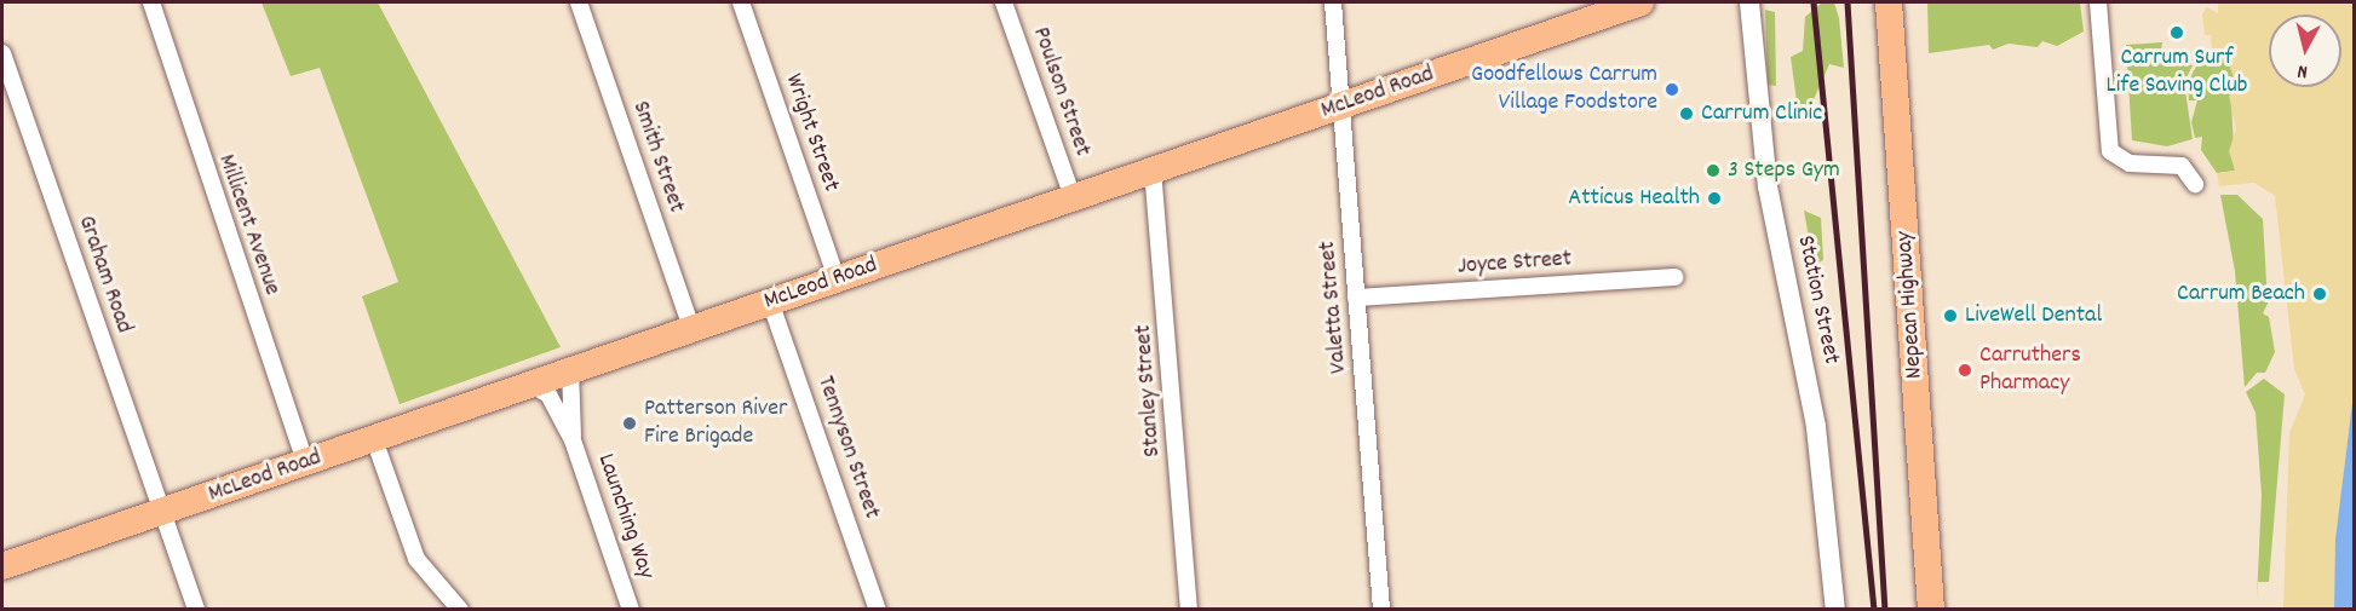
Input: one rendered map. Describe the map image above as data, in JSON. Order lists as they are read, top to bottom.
{
  "streets": {
    "main road": ["McLeod Road", "Nepean Highway"],
    "street": [
      "Poulson Street",
      "Wright Street",
      "Smith Street",
      "Millicent Avenue",
      "Joyce Street",
      "Graham Road",
      "Station Street",
      "Valetta Street",
      "Stanley Street",
      "Tennyson Street",
      "Launching Way"
    ]
  },
  "crossings": [
    ["Poulson Street", "McLeod Road"],
    ["McLeod Road", "Wright Street"],
    ["McLeod Road", "Smith Street"],
    ["McLeod Road", "Millicent Avenue"],
    ["McLeod Road", "Graham Road"],
    ["McLeod Road", "Valetta Street"],
    ["McLeod Road", "Stanley Street"],
    ["McLeod Road", "Tennyson Street"],
    ["McLeod Road", "Launching Way"],
    ["Joyce Street", "Valetta Street"]
  ],
  "places": [
    "Carrum Surf Life Saving Club",
    "Goodfellows Carrum Village Foodstore",
    "Carrum Clinic",
    "3 Steps Gym",
    "Atticus Health",
    "Carrum Beach",
    "LiveWell Dental",
    "Carruthers Pharmacy",
    "Patterson River Fire Brigade"
  ],
  "north": "bottom"
}
